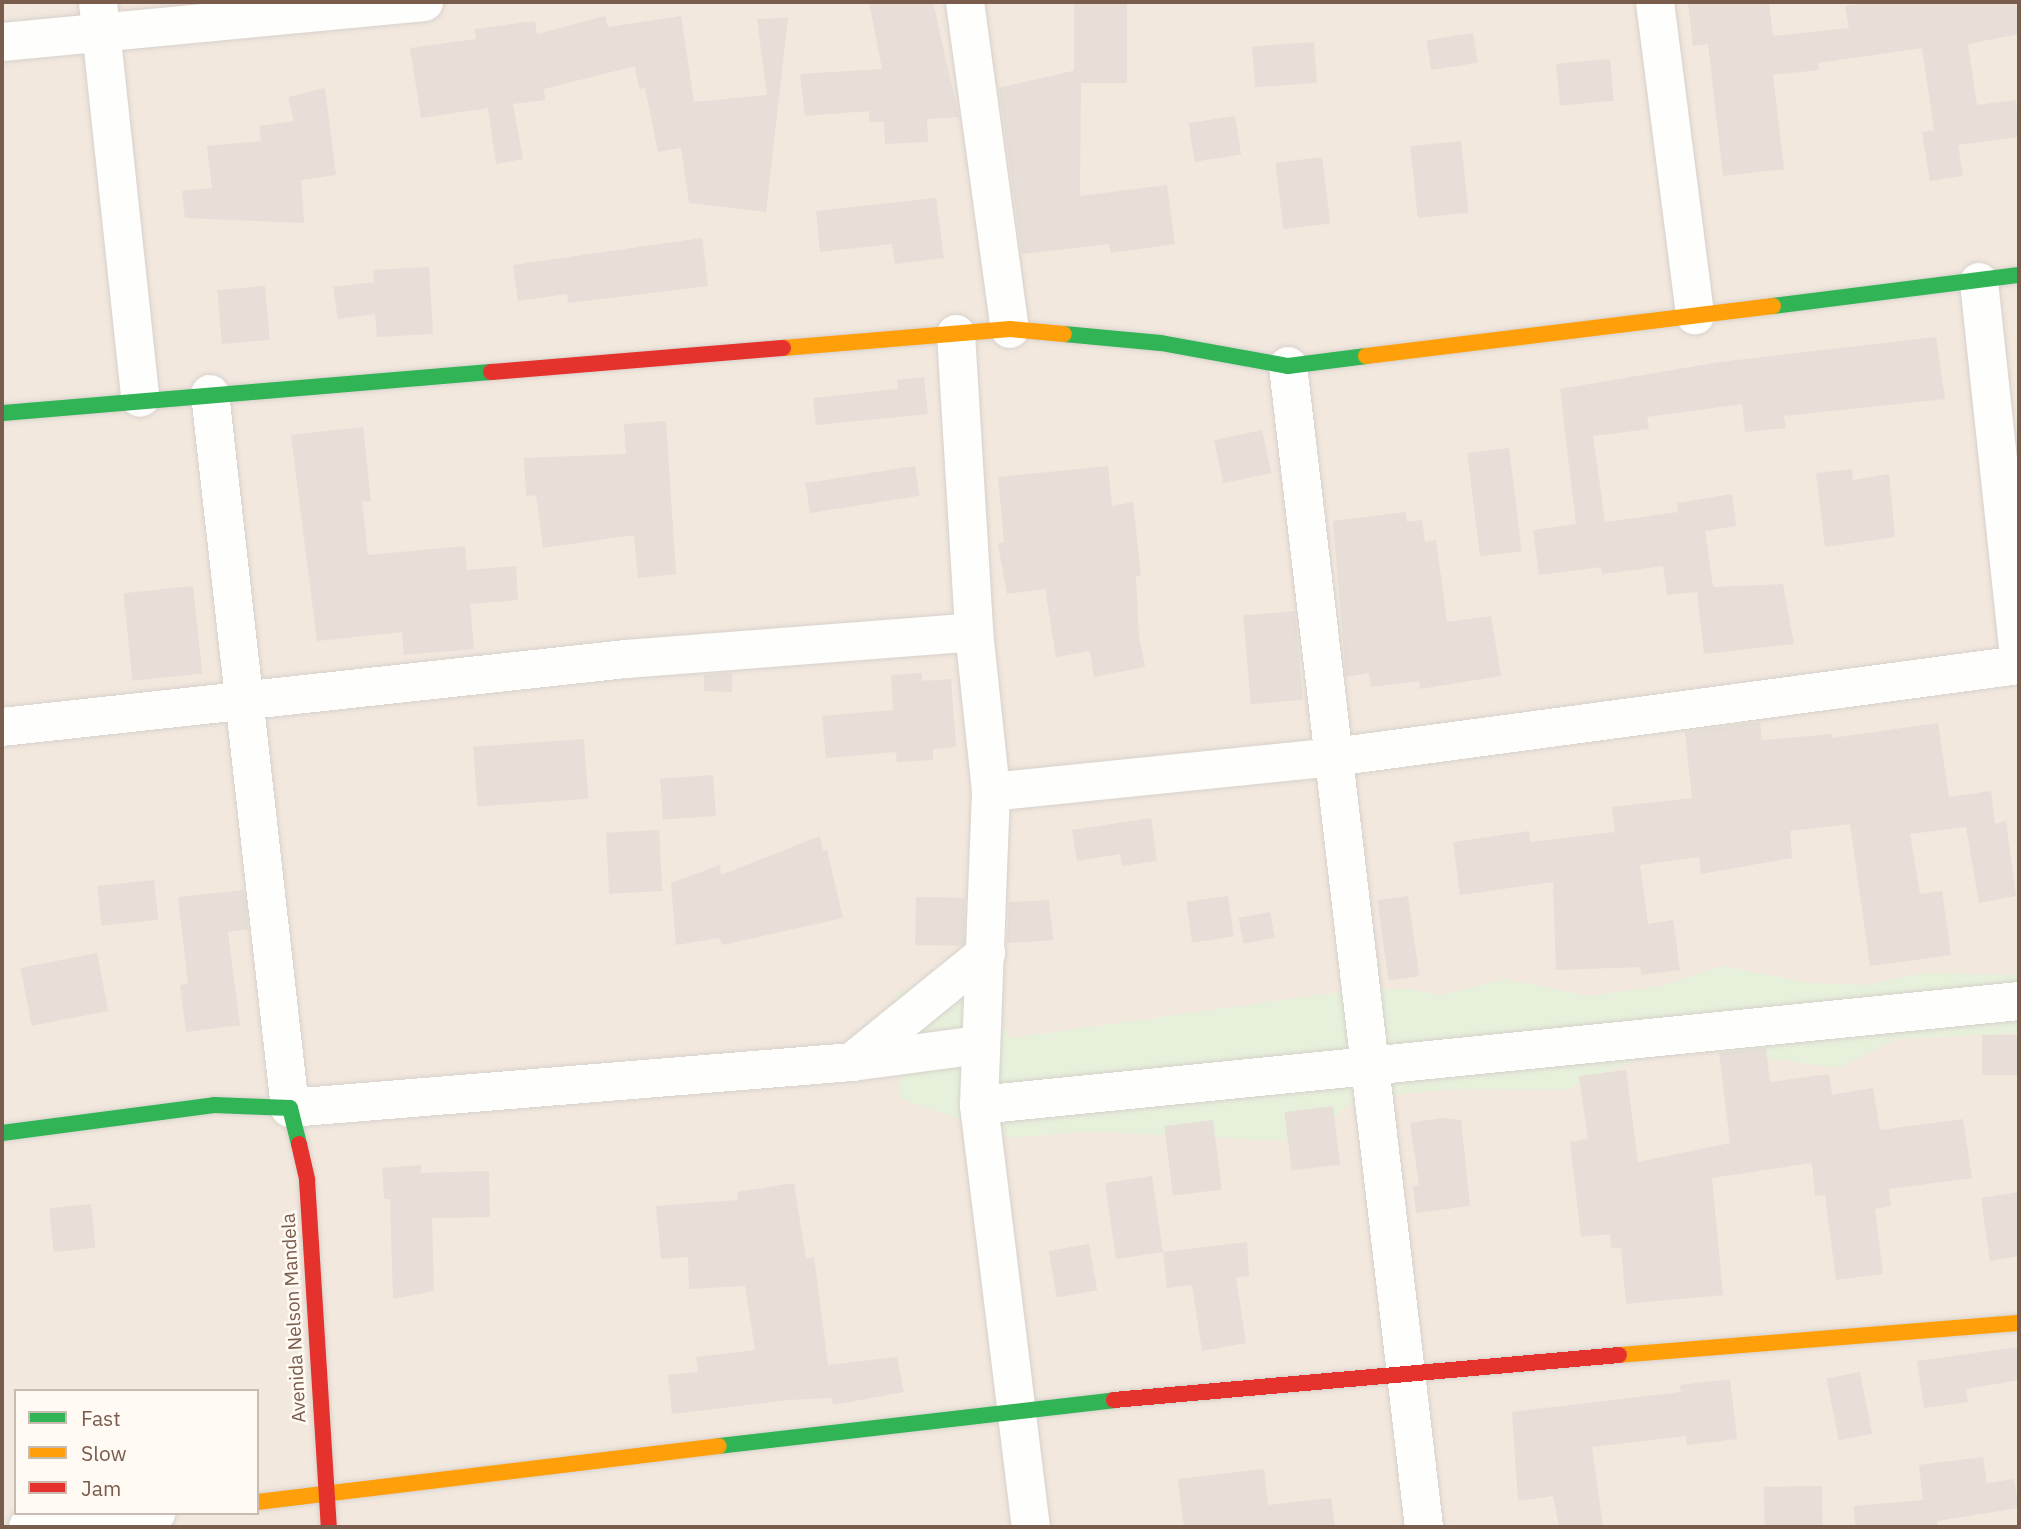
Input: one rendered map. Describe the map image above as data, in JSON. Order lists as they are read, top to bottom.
{
  "streets": {
    "street": ["Avenida Nelson Mandela"]
  },
  "legend": ["Fast", "Slow", "Jam"]
}
